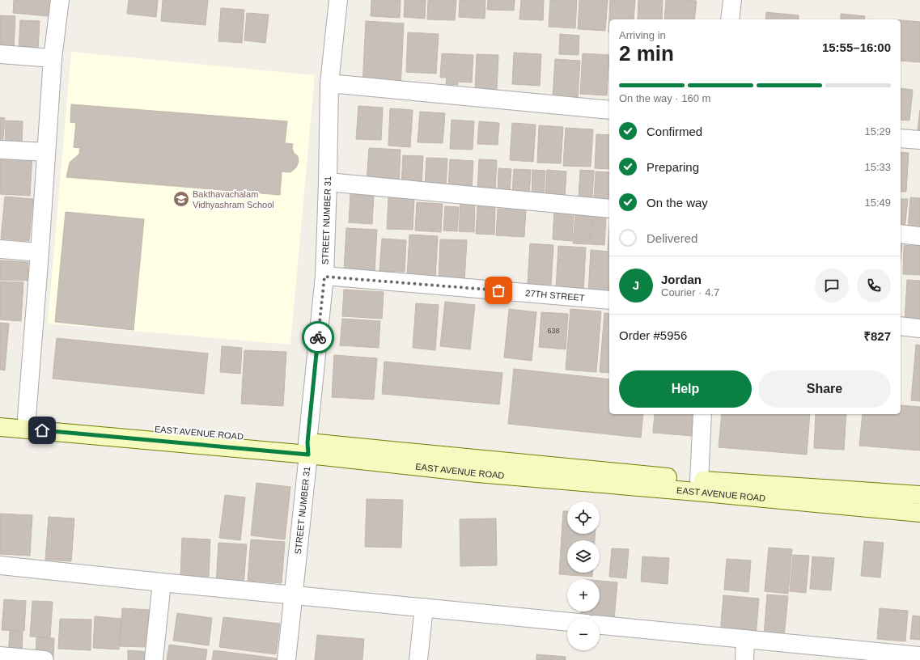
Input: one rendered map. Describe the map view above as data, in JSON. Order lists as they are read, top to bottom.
{
  "streets": {
    "main road": ["EAST AVENUE ROAD"],
    "street": ["STREET NUMBER 31", "27TH STREET"]
  },
  "crossings": [
    ["STREET NUMBER 31", "27TH STREET"],
    ["STREET NUMBER 31", "EAST AVENUE ROAD"]
  ],
  "places": {
    "school or university": ["Bakthavachalam Vidhyashram School"]
  },
  "house_numbers": ["638"],
  "page": {
    "heading": ["2 min", "Arriving in", "15:55–16:00"],
    "panel": [
      "Jordan",
      "Courier · 4.7",
      "Order #5956",
      "₹827"
    ],
    "bar": "On the way · 160 m",
    "list": [
      ["Confirmed", "15:29"],
      ["Preparing", "15:33"],
      ["On the way", "15:49"],
      "Delivered"
    ],
    "round": "J",
    "buttons": ["Help", "Share"],
    "map_buttons": ["+", "−"]
  }
}
